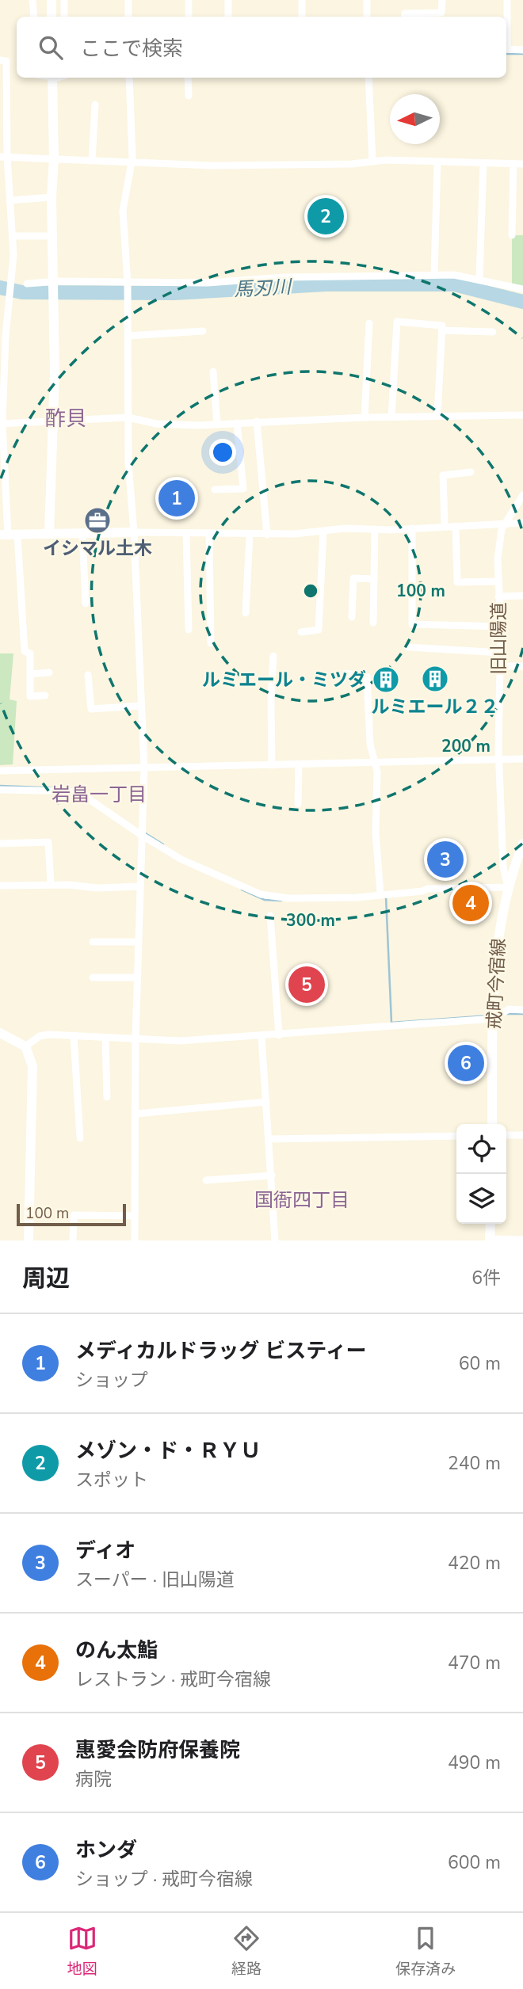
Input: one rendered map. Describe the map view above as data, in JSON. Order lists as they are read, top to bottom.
{
  "streets": {
    "street": ["旧山陽道", "戒町今宿線"]
  },
  "crossings": [
    ["旧山陽道", "戒町今宿線"]
  ],
  "districts": ["酢貝", "岩畠一丁目", "国衙四丁目"],
  "water": ["馬刃川"],
  "places": {
    "office": ["イシマル土木"],
    "building": ["ルミエール２２", "ルミエール・ミツダ"]
  },
  "scale_bar": "100 m",
  "north": "left",
  "page": {
    "search": "ここで検索",
    "pins": [
      "2",
      "1",
      "3",
      "4",
      "5",
      "6"
    ],
    "scale": "100 m",
    "heading": ["周辺", "6件"],
    "list": [
      {
        "mark": "1",
        "name": "メディカルドラッグ ビスティー",
        "note": "ショップ",
        "value": "60 m"
      },
      {
        "mark": "2",
        "name": "メゾン・ド・ＲＹＵ",
        "note": "スポット",
        "value": "240 m"
      },
      {
        "mark": "3",
        "name": "ディオ",
        "note": "スーパー · 旧山陽道",
        "value": "420 m"
      },
      {
        "mark": "4",
        "name": "のん太鮨",
        "note": "レストラン · 戒町今宿線",
        "value": "470 m"
      },
      {
        "mark": "5",
        "name": "惠愛会防府保養院",
        "note": "病院",
        "value": "490 m"
      },
      {
        "mark": "6",
        "name": "ホンダ",
        "note": "ショップ · 戒町今宿線",
        "value": "600 m"
      }
    ],
    "nav": ["地図", "経路", "保存済み"]
  },
  "rings": ["100 m", "200 m", "300 m"]
}
